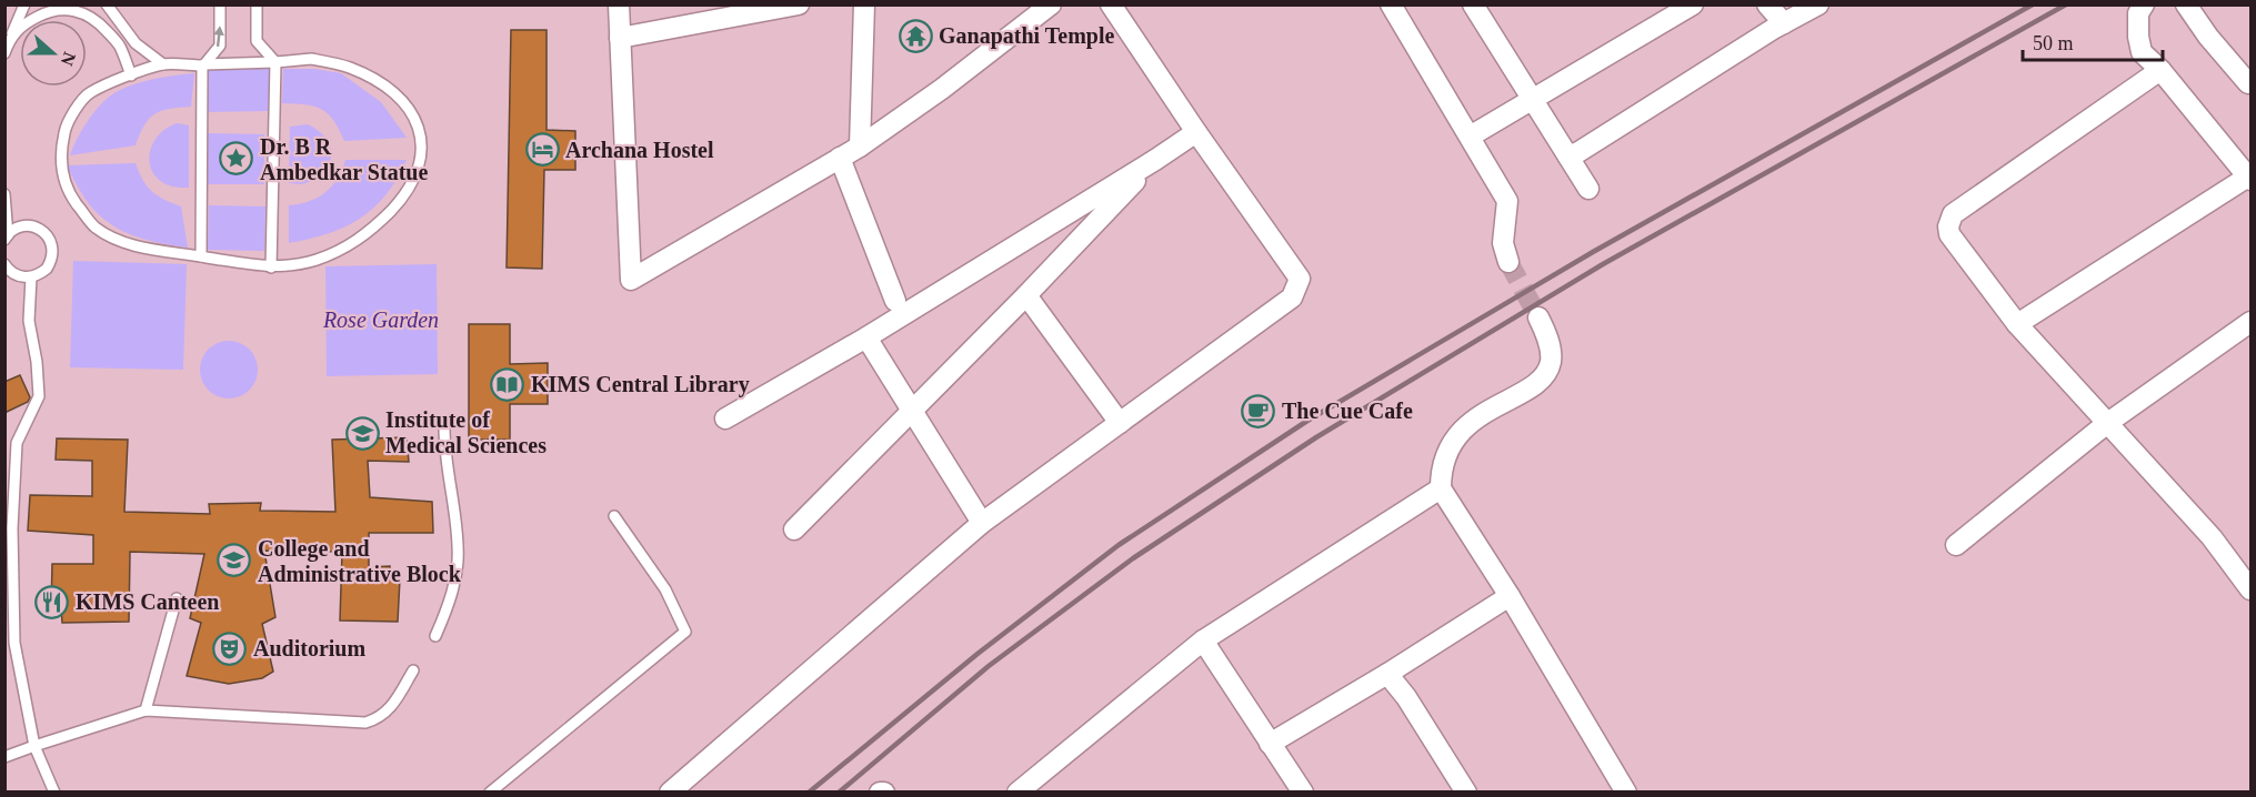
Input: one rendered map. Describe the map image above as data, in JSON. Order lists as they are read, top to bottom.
{
  "parks": ["Rose Garden"],
  "places": {
    "temple": ["Ganapathi Temple"],
    "hotel": ["Archana Hostel"],
    "place": ["Dr. B R Ambedkar Statue"],
    "library": ["KIMS Central Library"],
    "cafe": ["The Cue Cafe"],
    "school or university": ["Institute of Medical Sciences", "College and Administrative Block"],
    "restaurant": ["KIMS Canteen"],
    "theatre": ["Auditorium"]
  },
  "scale_bar": "50 m",
  "north": "right"
}
